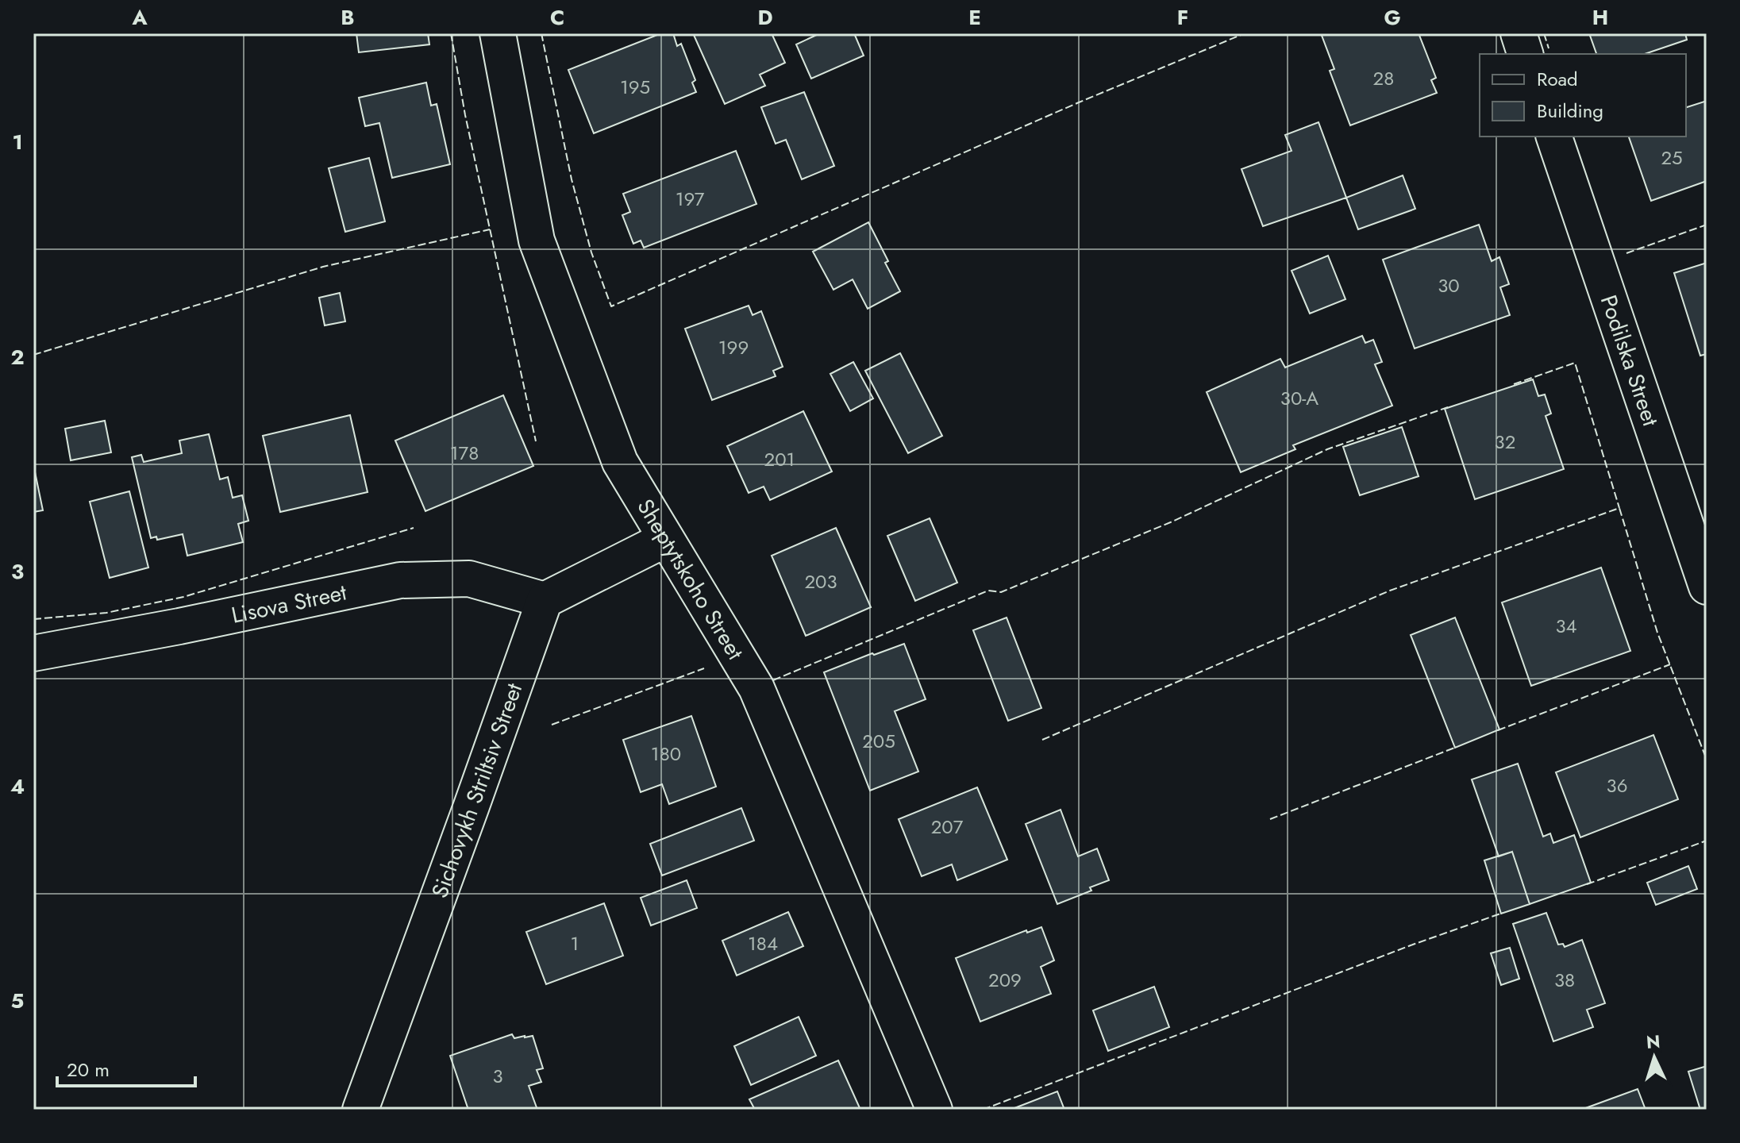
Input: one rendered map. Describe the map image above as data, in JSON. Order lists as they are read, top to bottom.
{
  "streets": {
    "street": [
      "Podilska Street",
      "Sheptytskoho Street",
      "Lisova Street",
      "Sichovykh Striltsiv Street"
    ]
  },
  "crossings": [
    ["Lisova Street", "Sichovykh Striltsiv Street"]
  ],
  "house_numbers": [
    "28",
    "195",
    "25",
    "197",
    "30",
    "199",
    "30-А",
    "32",
    "178",
    "201",
    "203",
    "34",
    "205",
    "180",
    "36",
    "207",
    "1",
    "184",
    "209",
    "38",
    "3"
  ],
  "legend": ["Road", "Building"],
  "scale_bar": "20 m",
  "north": "top",
  "grid": {
    "columns": [
      "A",
      "B",
      "C",
      "D",
      "E",
      "F",
      "G",
      "H"
    ],
    "rows": [
      "1",
      "2",
      "3",
      "4",
      "5"
    ]
  }
}
